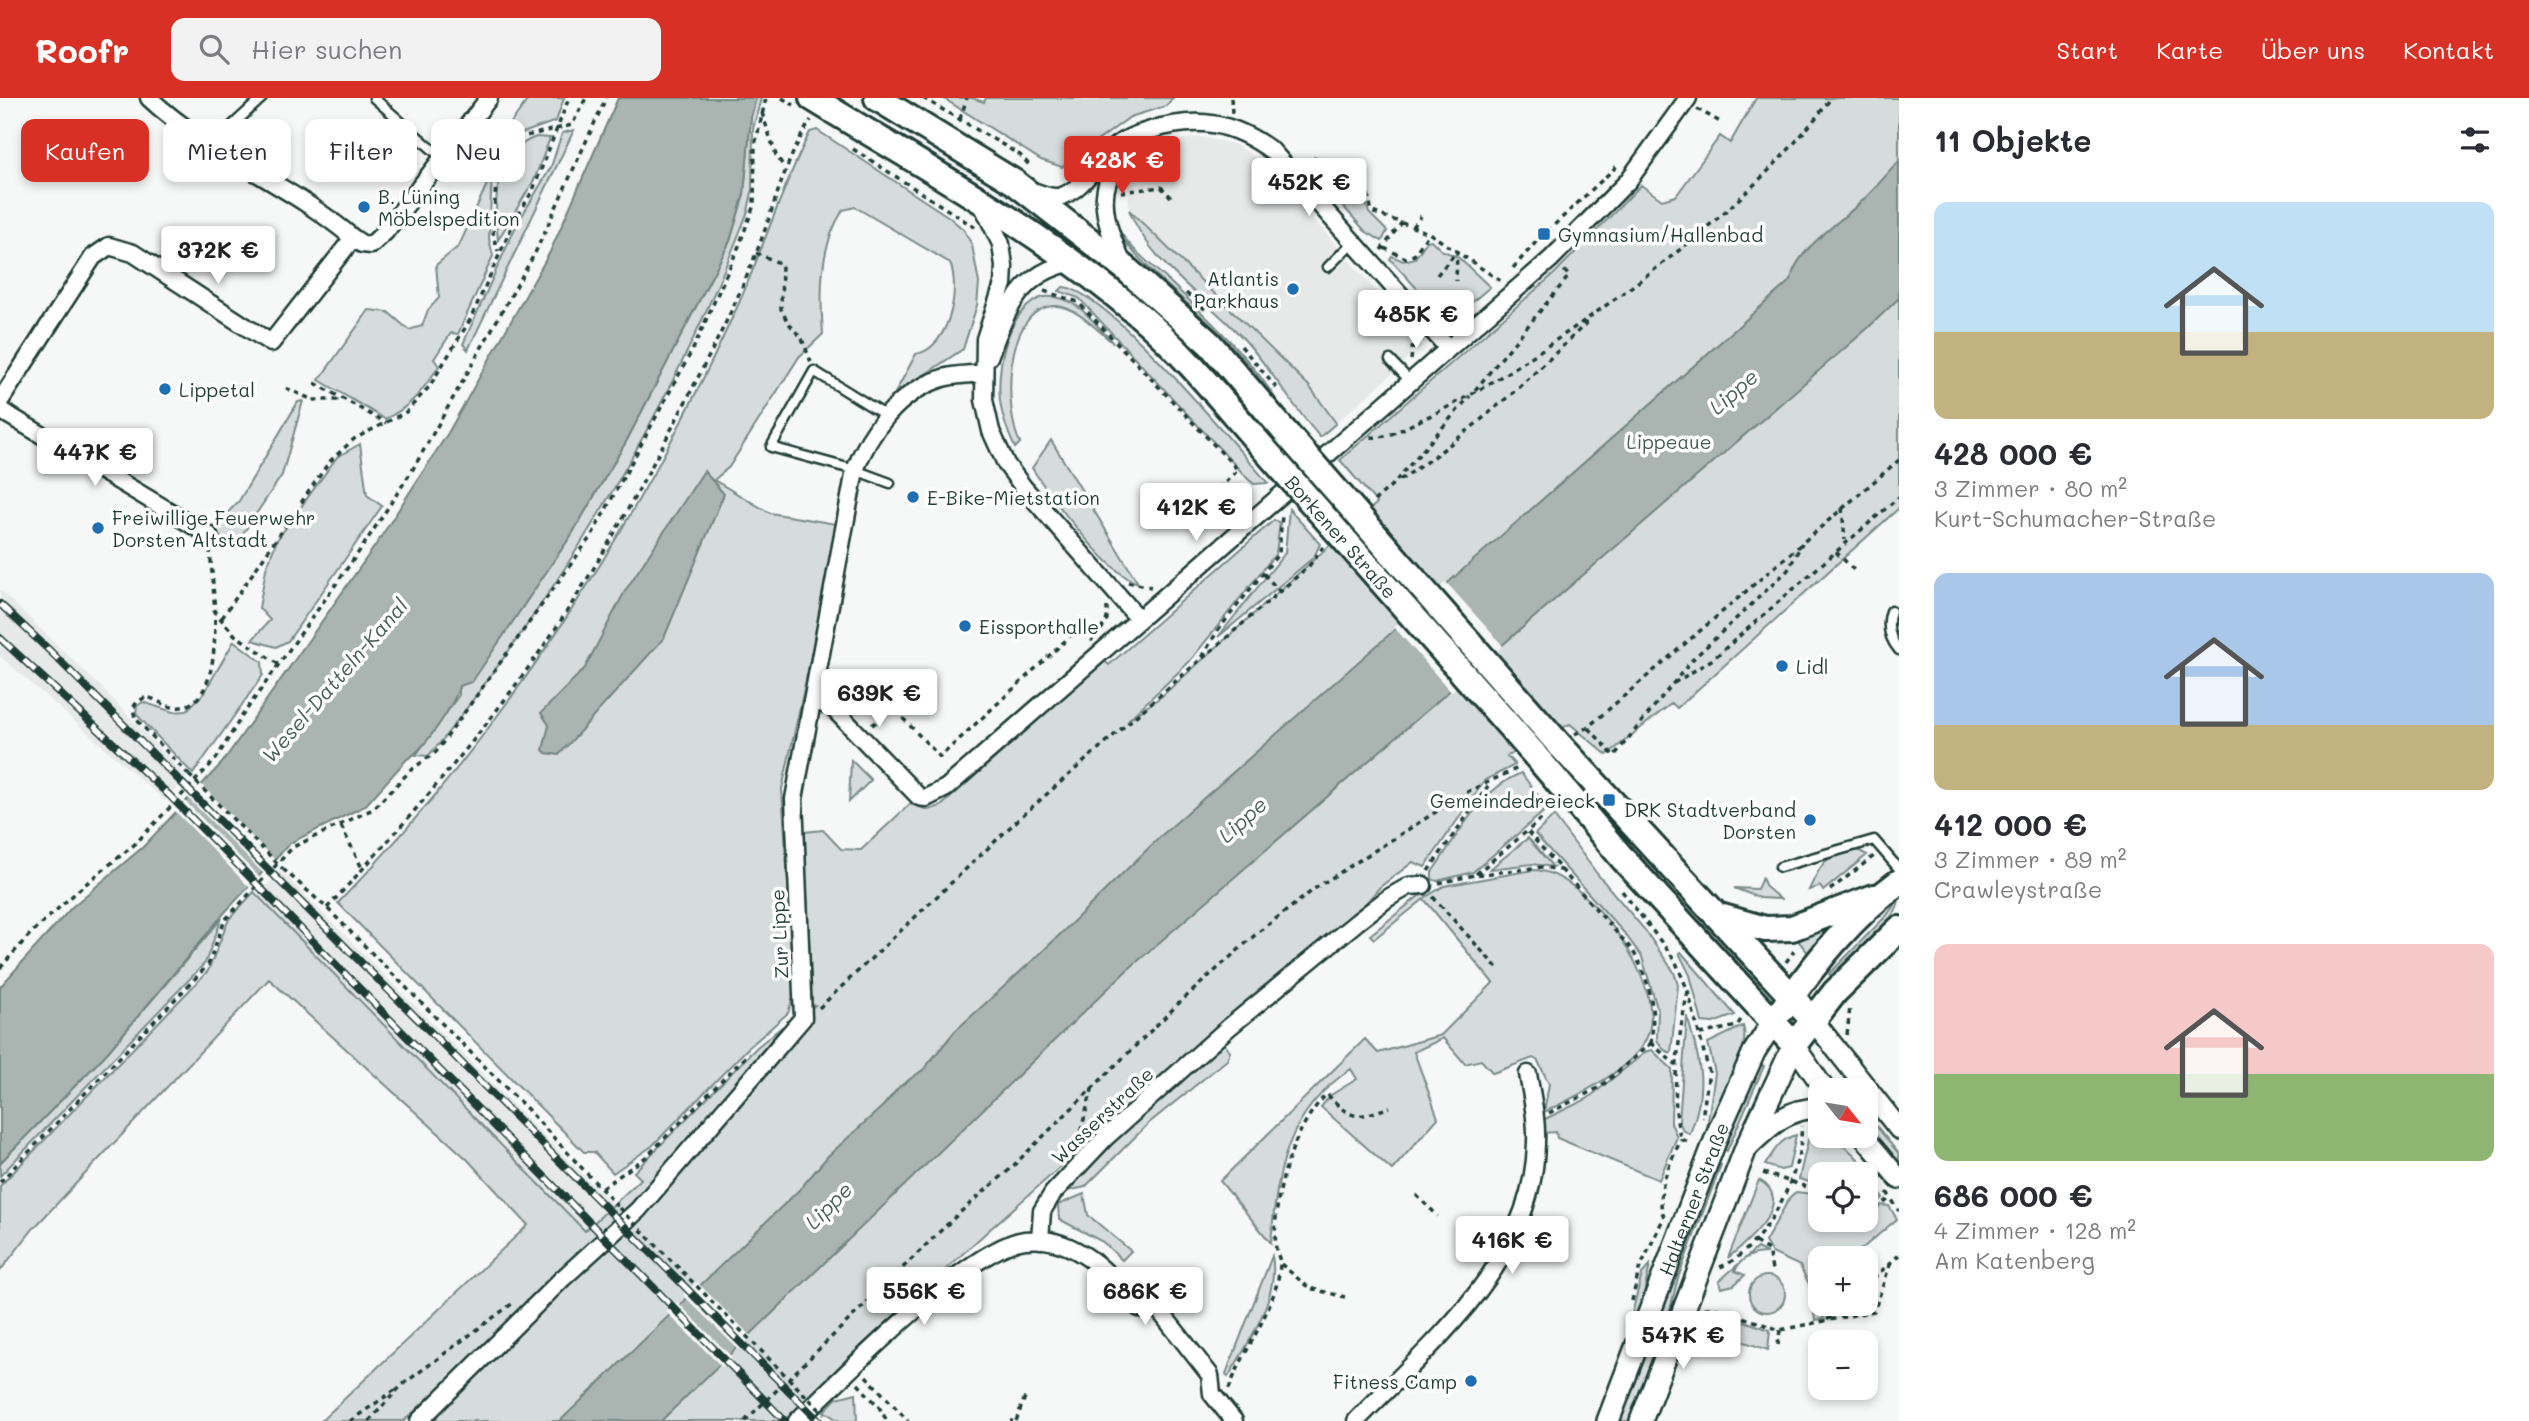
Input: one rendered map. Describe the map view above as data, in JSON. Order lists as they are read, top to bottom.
{
  "streets": {
    "main road": ["Borkener Straße", "Halterner Straße"],
    "street": ["Zur Lippe", "Wasserstraße"]
  },
  "crossings": [
    ["Borkener Straße", "Halterner Straße"]
  ],
  "water": ["Lippe", "Wesel-Datteln-Kanal"],
  "parks": ["Lippeaue"],
  "places": {
    "other": [
      "B. Lüning Möbelspedition",
      "Atlantis Parkhaus",
      "Lippetal",
      "E-Bike-Mietstation",
      "Freiwillige Feuerwehr Dorsten Altstadt",
      "Eissporthalle",
      "Lidl",
      "DRK Stadtverband Dorsten",
      "Fitness Camp"
    ],
    "transit": ["Gymnasium/Hallenbad", "Gemeindedreieck"]
  },
  "north": "bottom right",
  "page": {
    "header": "Roofr",
    "search": "Hier suchen",
    "nav": [
      "Start",
      "Karte",
      "Über uns",
      "Kontakt"
    ],
    "heading": "11 Objekte",
    "chip": [
      "Kaufen",
      "Mieten",
      "Filter",
      "Neu"
    ],
    "price": [
      "428K €",
      "452K €",
      "372K €",
      "485K €",
      "447K €",
      "412K €",
      "639K €",
      "416K €",
      "556K €",
      "686K €",
      "547K €"
    ],
    "list": [
      {
        "name": "428 000 €",
        "note": "3 Zimmer · 80 m² · Kurt-Schumacher-Straße"
      },
      {
        "name": "412 000 €",
        "note": "3 Zimmer · 89 m² · Crawleystraße"
      },
      {
        "name": "686 000 €",
        "note": "4 Zimmer · 128 m² · Am Katenberg"
      }
    ],
    "map_buttons": ["+", "−"]
  }
}
